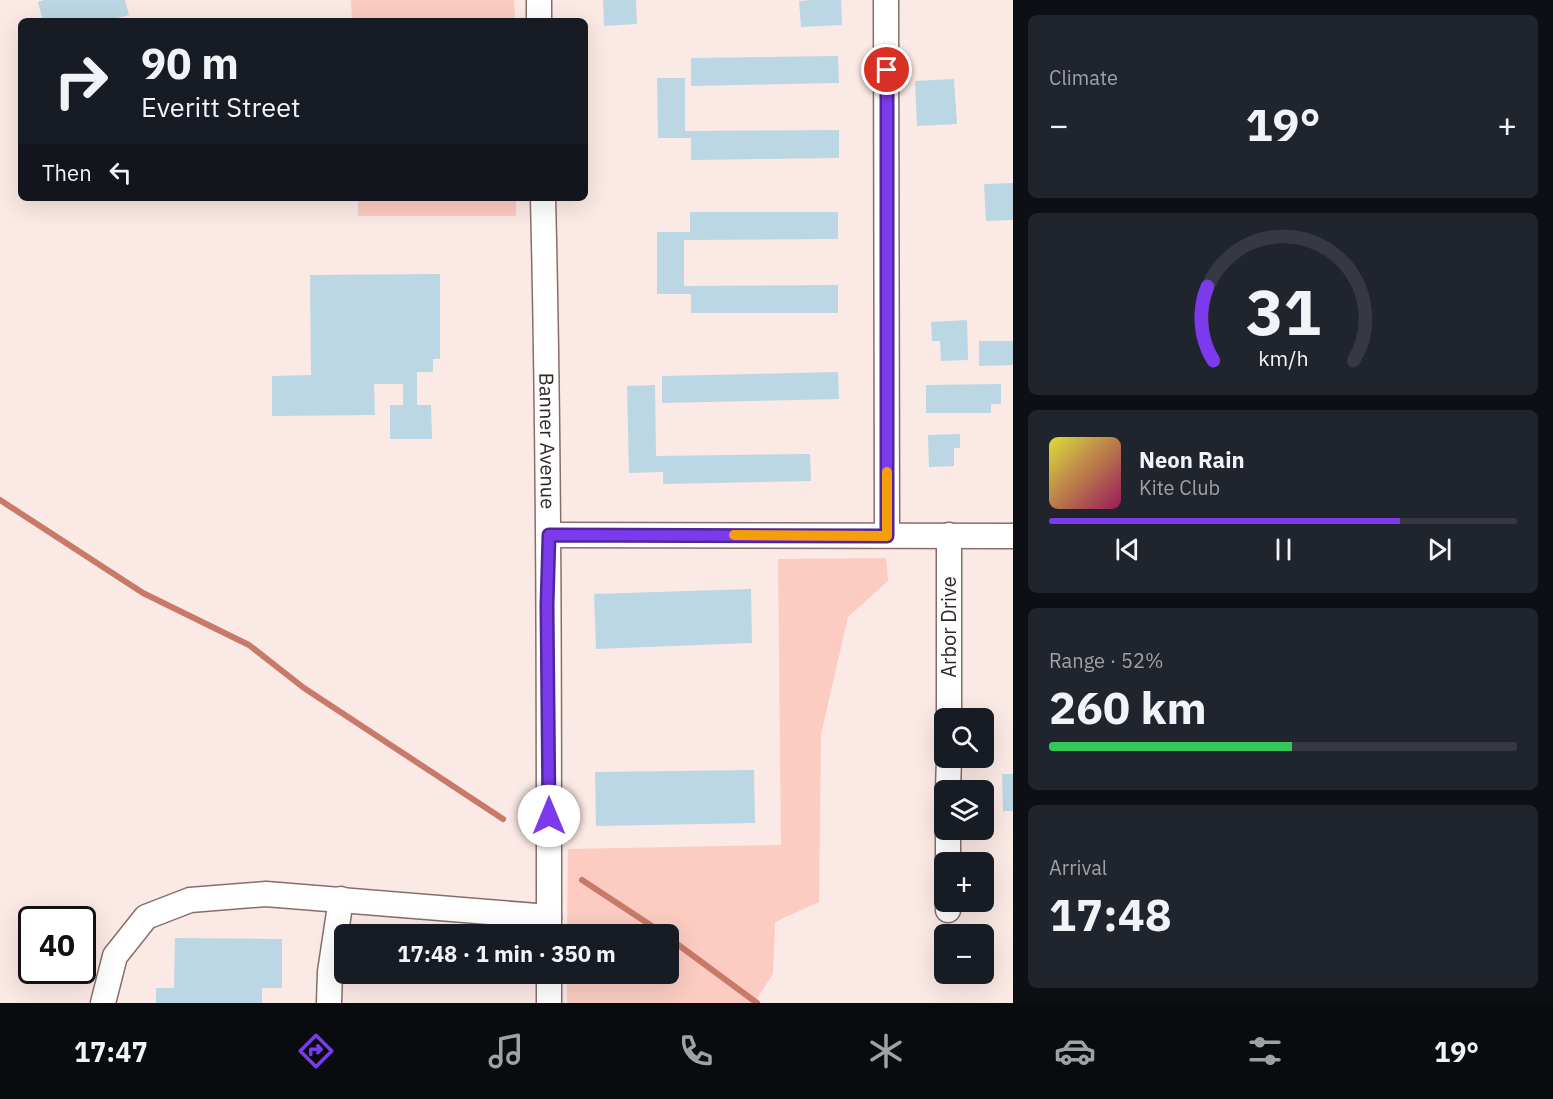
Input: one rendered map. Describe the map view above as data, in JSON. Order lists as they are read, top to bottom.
{
  "streets": {
    "street": ["Banner Avenue", "Arbor Drive"]
  },
  "page": {
    "tile": [
      "Climate",
      ["Range · 52%", "260 km"],
      ["Arrival", "17:48"]
    ],
    "turn": ["90 m", "Everitt Street"],
    "heat": ["−", "19°", "+"],
    "then": "Then",
    "song": ["Neon Rain", "Kite Club"],
    "map_buttons": ["+", "−"],
    "limit": "40",
    "trip": "17:48 · 1 min · 350 m",
    "tabs": ["17:47", "19°"],
    "gauge": ["31", "km/h"]
  }
}
